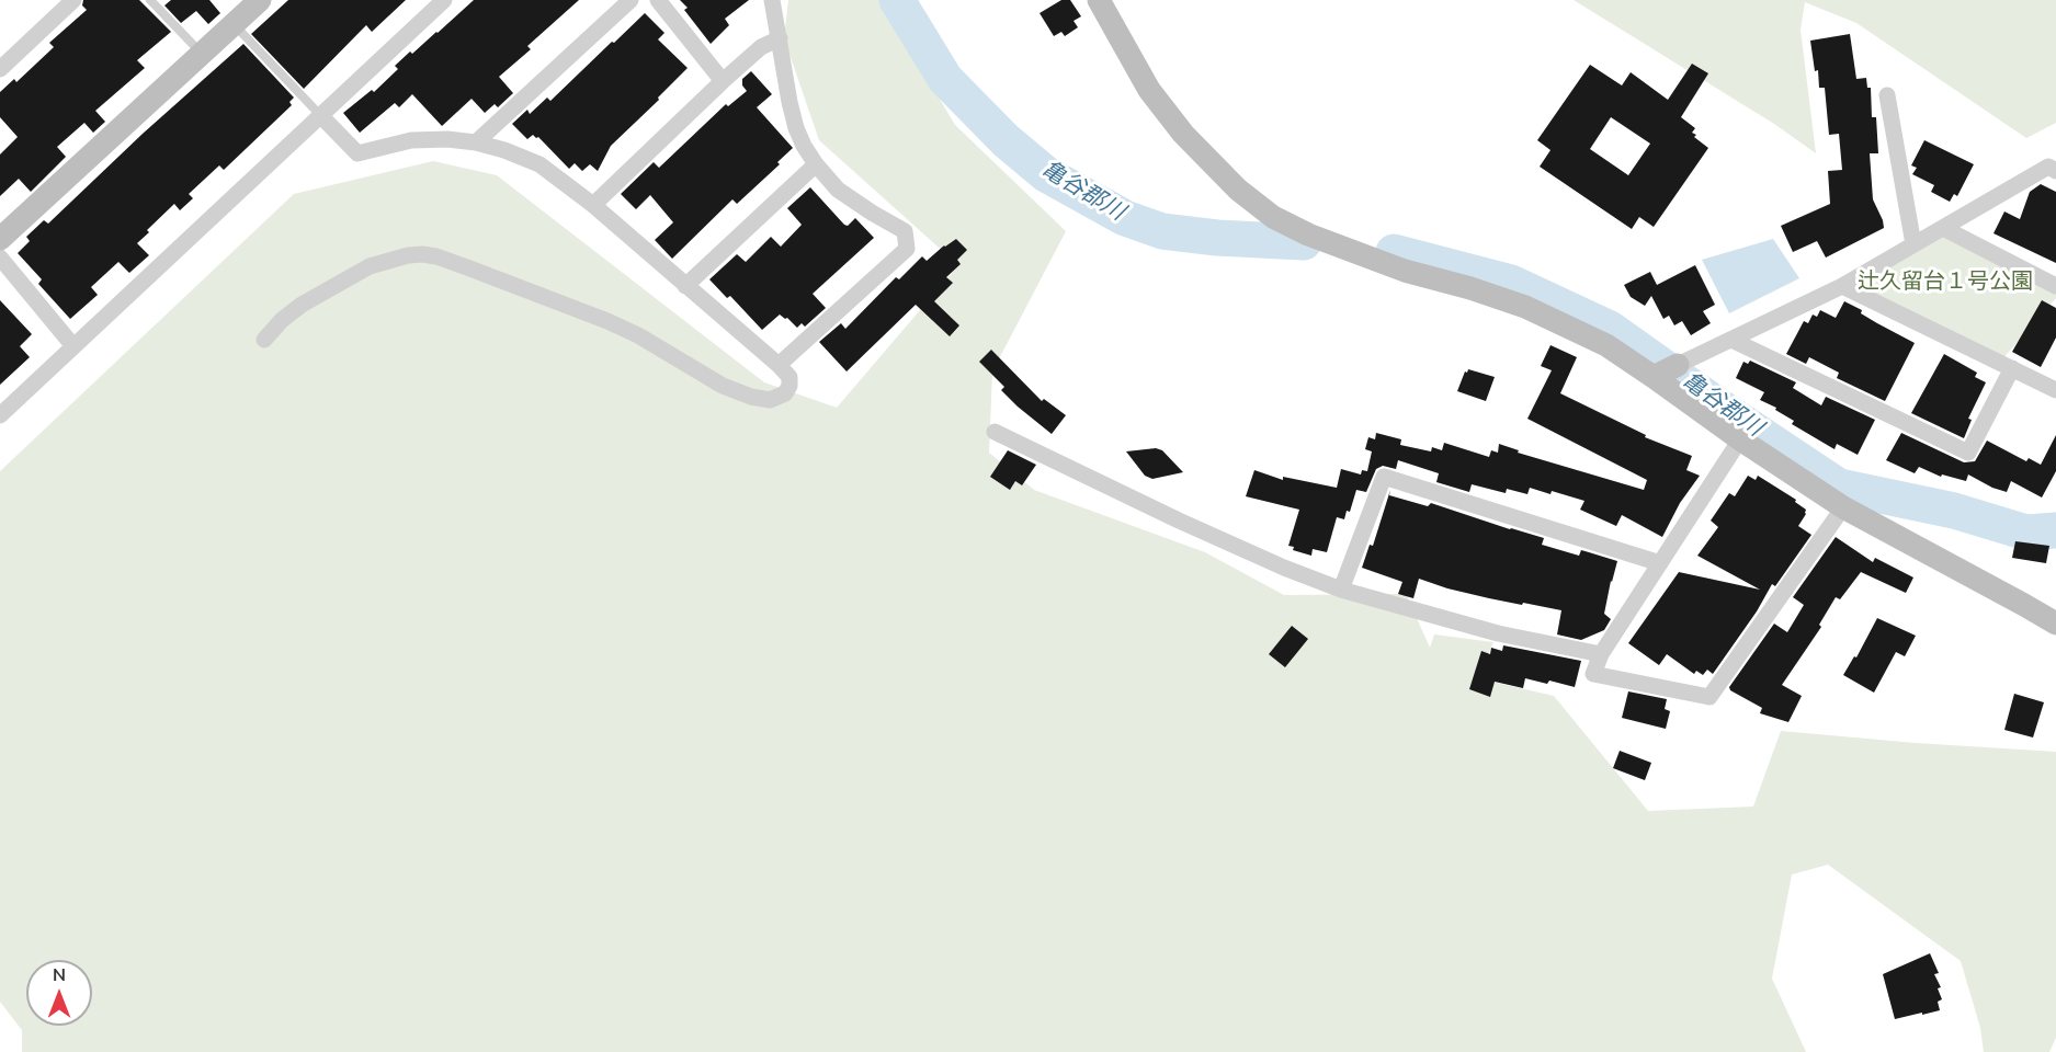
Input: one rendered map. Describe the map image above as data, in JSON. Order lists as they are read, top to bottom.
{
  "water": ["亀谷郡川"],
  "parks": ["辻久留台１号公園"],
  "north": "top"
}
